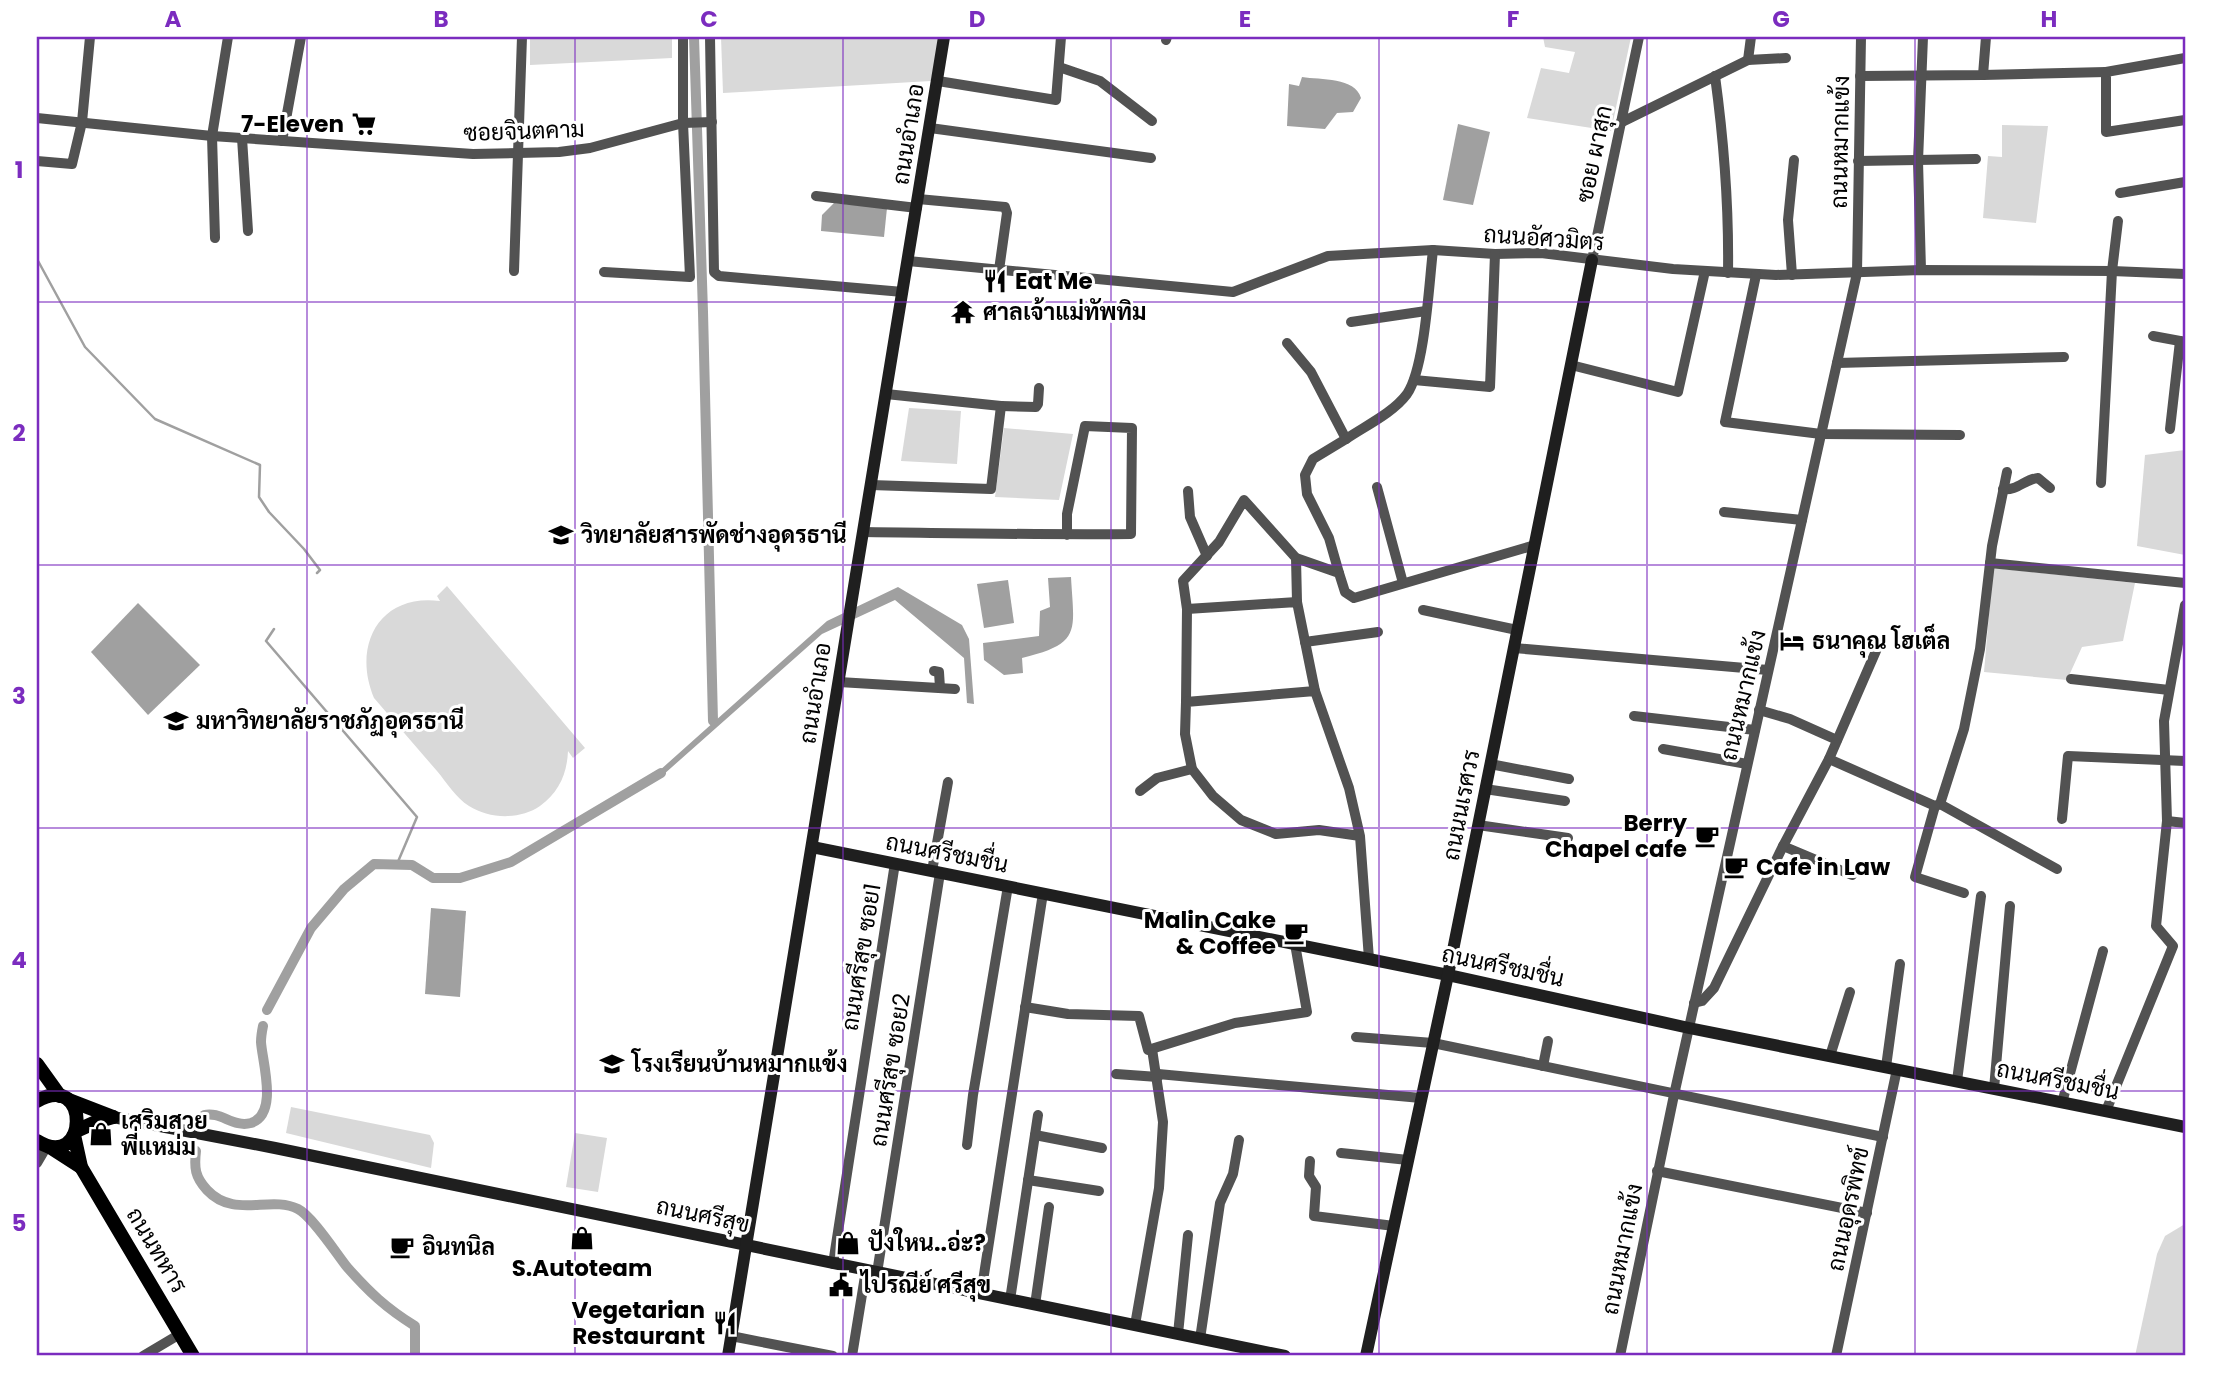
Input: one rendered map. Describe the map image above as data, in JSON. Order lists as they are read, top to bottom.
{
  "streets": {
    "main road": ["ถนนทหาร"],
    "street": [
      "ซอยจินตคาม",
      "ถนนอำเภอ",
      "ถนนหมากแข้ง",
      "ซอย ผาสุก",
      "ถนนอัศวมิตร",
      "ถนนนเรศวร",
      "ถนนศรีชมชื่น",
      "ถนนศรีสุข ซอย1",
      "ถนนศรีสุข ซอย2",
      "ถนนอุดรพิทข์",
      "ถนนศรีสุข"
    ]
  },
  "crossings": [
    ["ถนนอำเภอ", "ถนนอัศวมิตร"],
    ["ถนนอำเภอ", "ถนนศรีชมชื่น"],
    ["ถนนอำเภอ", "ถนนศรีสุข"],
    ["ถนนหมากแข้ง", "ถนนอัศวมิตร"],
    ["ถนนหมากแข้ง", "ถนนศรีชมชื่น"],
    ["ซอย ผาสุก", "ถนนอัศวมิตร"],
    ["ซอย ผาสุก", "ถนนนเรศวร"],
    ["ถนนอัศวมิตร", "ถนนนเรศวร"],
    ["ถนนนเรศวร", "ถนนศรีชมชื่น"],
    ["ถนนศรีชมชื่น", "ถนนศรีสุข ซอย1"],
    ["ถนนศรีชมชื่น", "ถนนศรีสุข ซอย2"],
    ["ถนนศรีชมชื่น", "ถนนอุดรพิทข์"],
    ["ถนนศรีสุข ซอย1", "ถนนศรีสุข"],
    ["ถนนศรีสุข ซอย2", "ถนนศรีสุข"]
  ],
  "places": {
    "supermarket": ["7-Eleven"],
    "restaurant": ["Eat Me", "Vegetarian Restaurant"],
    "temple": ["ศาลเจ้าแม่ทัพทิม"],
    "school or university": ["วิทยาลัยสารพัดช่างอุดรธานี", "มหาวิทยาลัยราชภัฏอุดรธานี", "โรงเรียนบ้านหมากแข้ง"],
    "hotel": ["ธนาคุณ โฮเต็ล"],
    "cafe": [
      "Berry Chapel cafe",
      "Cafe in Law",
      "Malin Cake & Coffee",
      "อินทนิล"
    ],
    "shop": ["เสริมสวย พี่แหม่ม", "S.Autoteam", "ปังใหน..อ่ะ?"],
    "public building": ["ไปรณีย์ ศรีสุข"]
  },
  "grid": {
    "columns": [
      "A",
      "B",
      "C",
      "D",
      "E",
      "F",
      "G",
      "H"
    ],
    "rows": [
      "1",
      "2",
      "3",
      "4",
      "5"
    ]
  }
}
